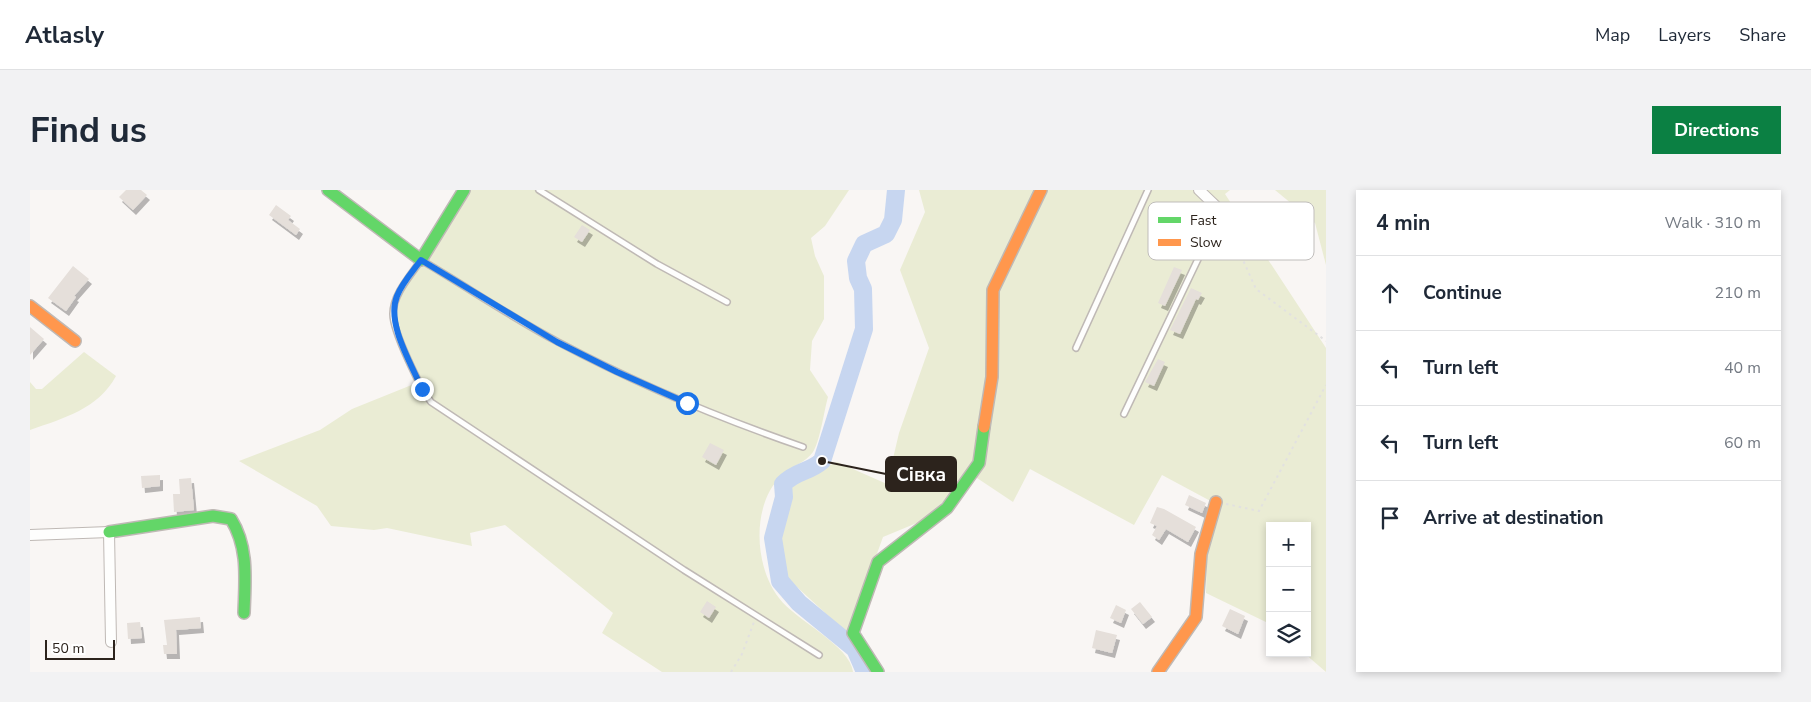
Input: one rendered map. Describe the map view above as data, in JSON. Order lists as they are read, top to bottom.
{
  "places": ["Сівка"],
  "legend": ["Fast", "Slow"],
  "scale_bar": "50 m",
  "page": {
    "header": "Atlasly",
    "nav": ["Map", "Layers", "Share"],
    "buttons": "Directions",
    "title": "Find us",
    "heading": ["4 min", "Walk · 310 m"],
    "list": [
      ["Continue", "210 m"],
      ["Turn left", "40 m"],
      ["Turn left", "60 m"],
      "Arrive at destination"
    ],
    "map_buttons": ["+", "−"],
    "scale": "50 m"
  }
}
